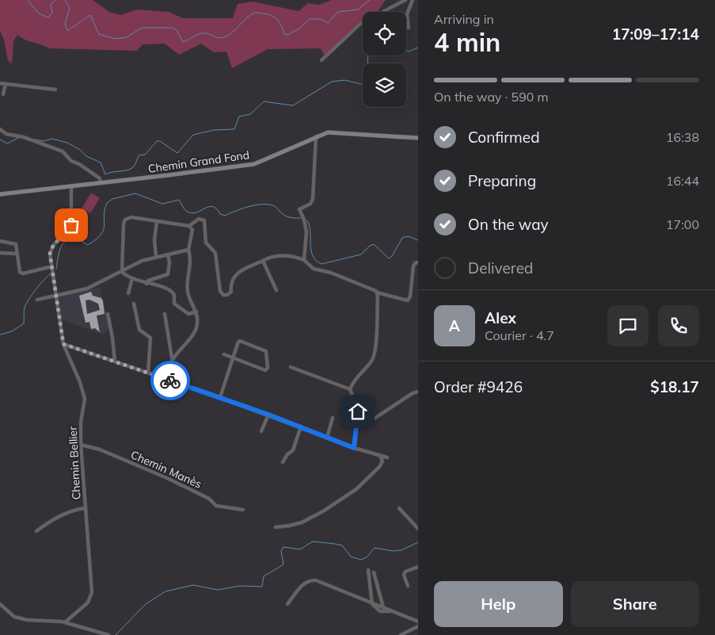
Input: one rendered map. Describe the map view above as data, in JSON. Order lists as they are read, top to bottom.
{
  "streets": {
    "street": ["Chemin Grand Fond", "Chemin Bellier", "Chemin Manès"]
  },
  "crossings": [
    ["Chemin Grand Fond", "Chemin Bellier"],
    ["Chemin Bellier", "Chemin Manès"]
  ],
  "page": {
    "heading": ["4 min", "Arriving in", "17:09–17:14"],
    "panel": [
      "Alex",
      "Courier · 4.7",
      "Order #9426",
      "$18.17"
    ],
    "bar": "On the way · 590 m",
    "list": [
      ["Confirmed", "16:38"],
      ["Preparing", "16:44"],
      ["On the way", "17:00"],
      "Delivered"
    ],
    "round": "A",
    "buttons": ["Help", "Share"]
  }
}
